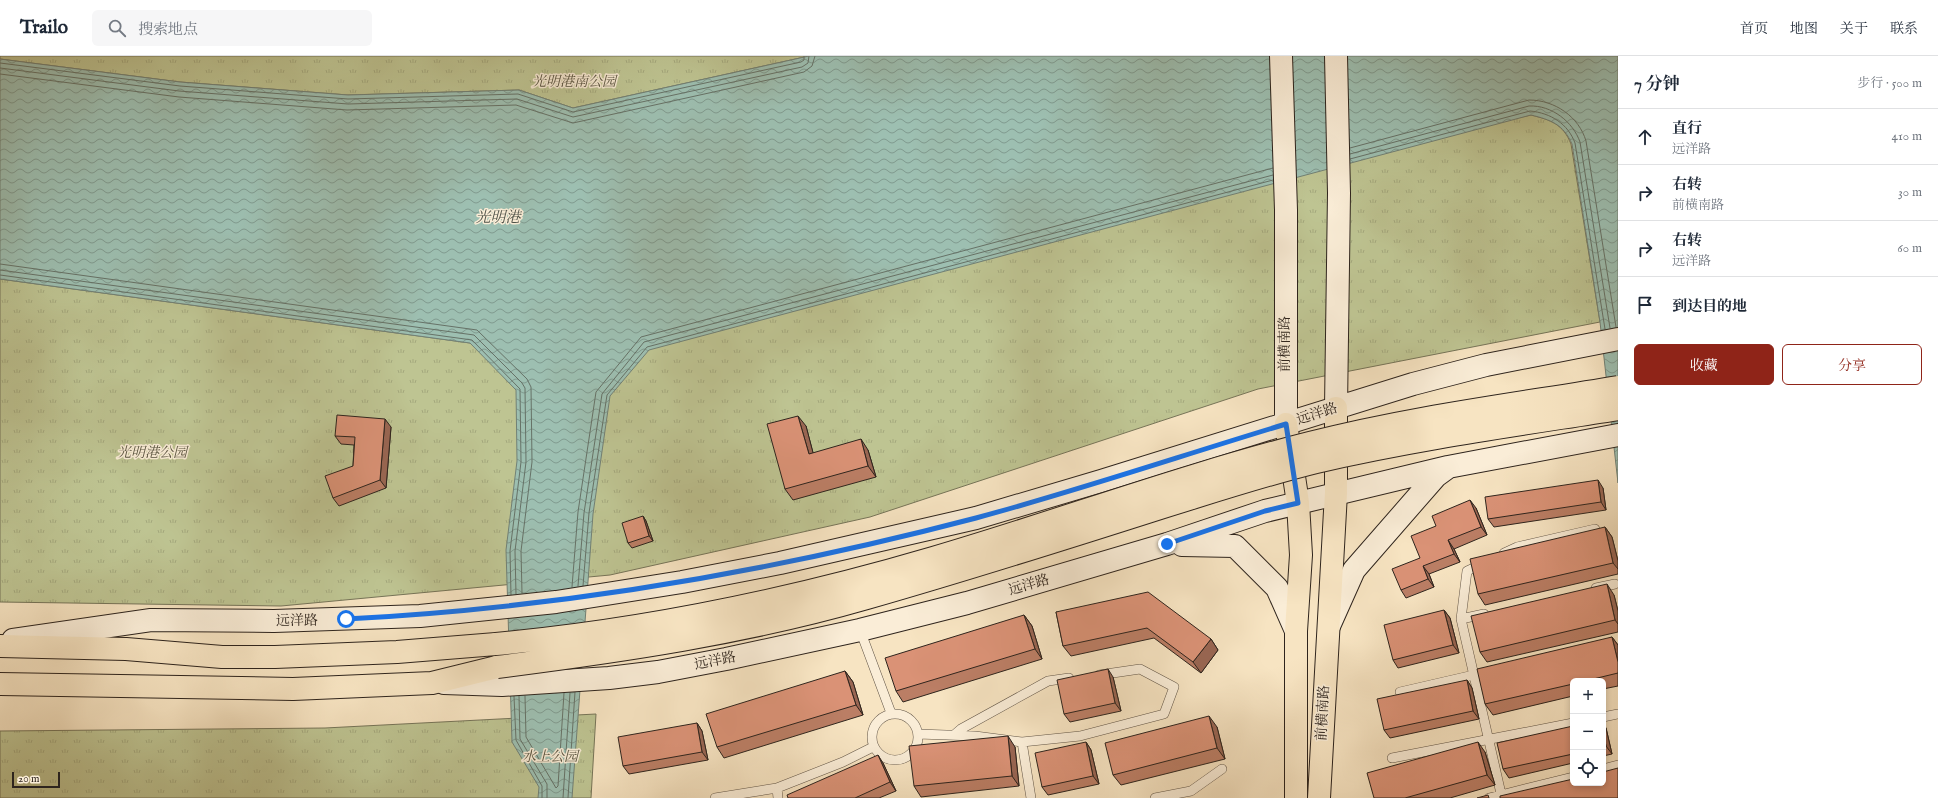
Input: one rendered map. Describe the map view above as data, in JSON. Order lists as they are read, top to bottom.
{
  "streets": {
    "main road": ["前横南路", "远洋路"]
  },
  "crossings": [
    ["前横南路", "远洋路"]
  ],
  "water": ["光明港"],
  "parks": ["光明港南公园", "光明港公园", "水上公园"],
  "scale_bar": "20 m",
  "page": {
    "header": "Trailo",
    "search": "搜索地点",
    "nav": [
      "首页",
      "地图",
      "关于",
      "联系"
    ],
    "heading": ["7 分钟", "步行 · 500 m"],
    "list": [
      ["直行", "远洋路", "410 m"],
      ["右转", "前横南路", "30 m"],
      ["右转", "远洋路", "60 m"],
      "到达目的地"
    ],
    "buttons": ["收藏", "分享"],
    "map_buttons": ["+", "−"],
    "scale": "20 m"
  }
}
